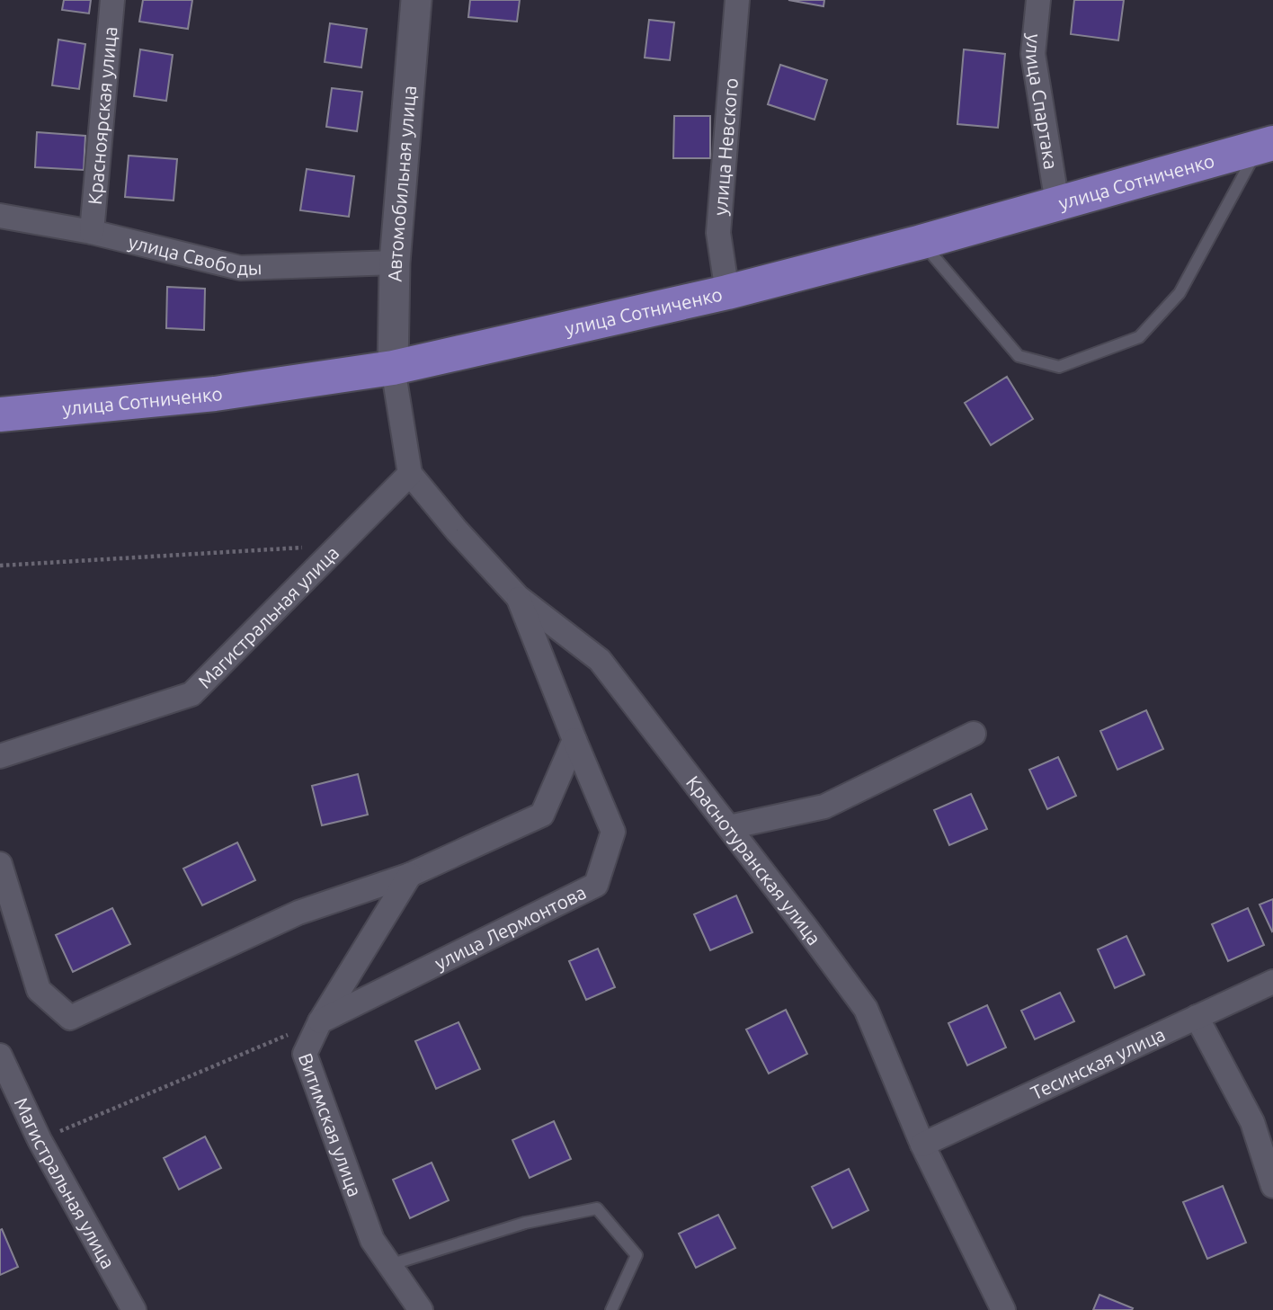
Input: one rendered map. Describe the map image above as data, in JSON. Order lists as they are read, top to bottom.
{
  "streets": {
    "main road": ["улица Сотниченко"],
    "street": [
      "улица Спартака",
      "Красноярская улица",
      "улица Невского",
      "Автомобильная улица",
      "улица Свободы",
      "Магистральная улица",
      "Краснотуранская улица",
      "улица Лермонтова",
      "Тесинская улица",
      "Витимская улица"
    ]
  },
  "crossings": [
    ["улица Спартака", "улица Сотниченко"],
    ["Красноярская улица", "улица Свободы"],
    ["улица Невского", "улица Сотниченко"],
    ["улица Сотниченко", "Автомобильная улица"],
    ["Автомобильная улица", "улица Свободы"],
    ["Магистральная улица", "Краснотуранская улица"],
    ["Краснотуранская улица", "улица Лермонтова"],
    ["Краснотуранская улица", "Тесинская улица"],
    ["улица Лермонтова", "Витимская улица"]
  ]
}
